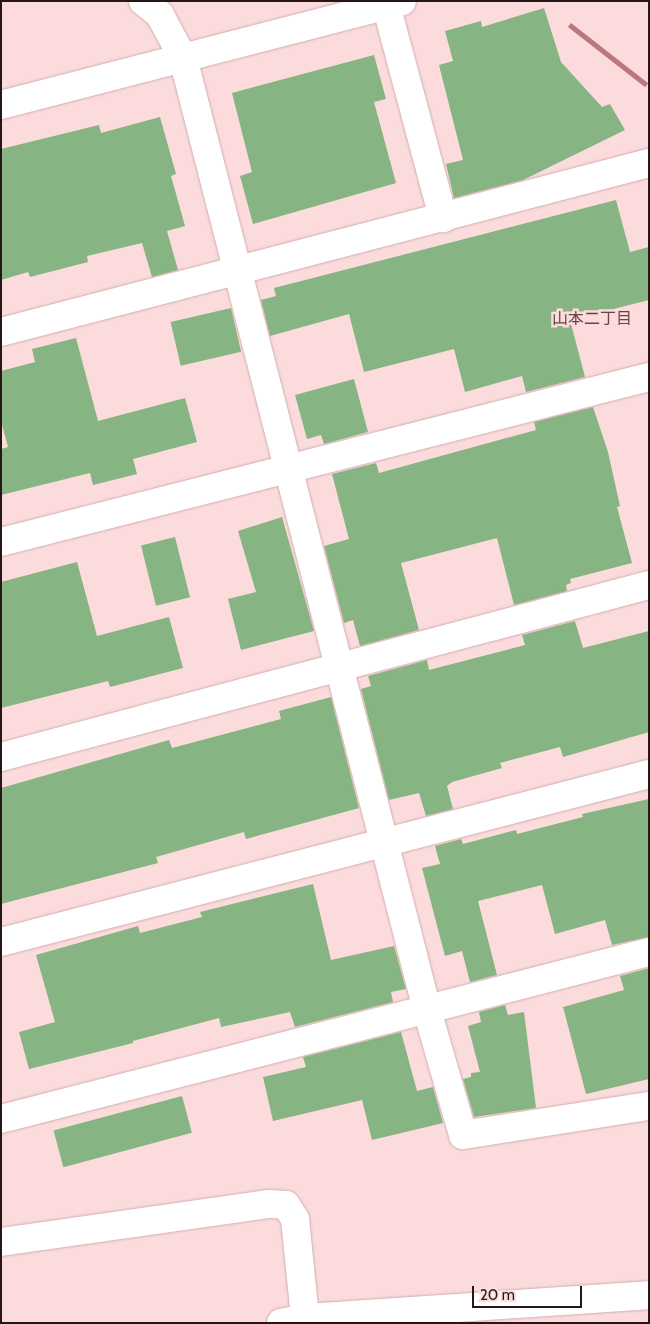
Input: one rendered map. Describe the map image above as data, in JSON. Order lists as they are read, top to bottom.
{
  "districts": ["山本二丁目"],
  "scale_bar": "20 m"
}
